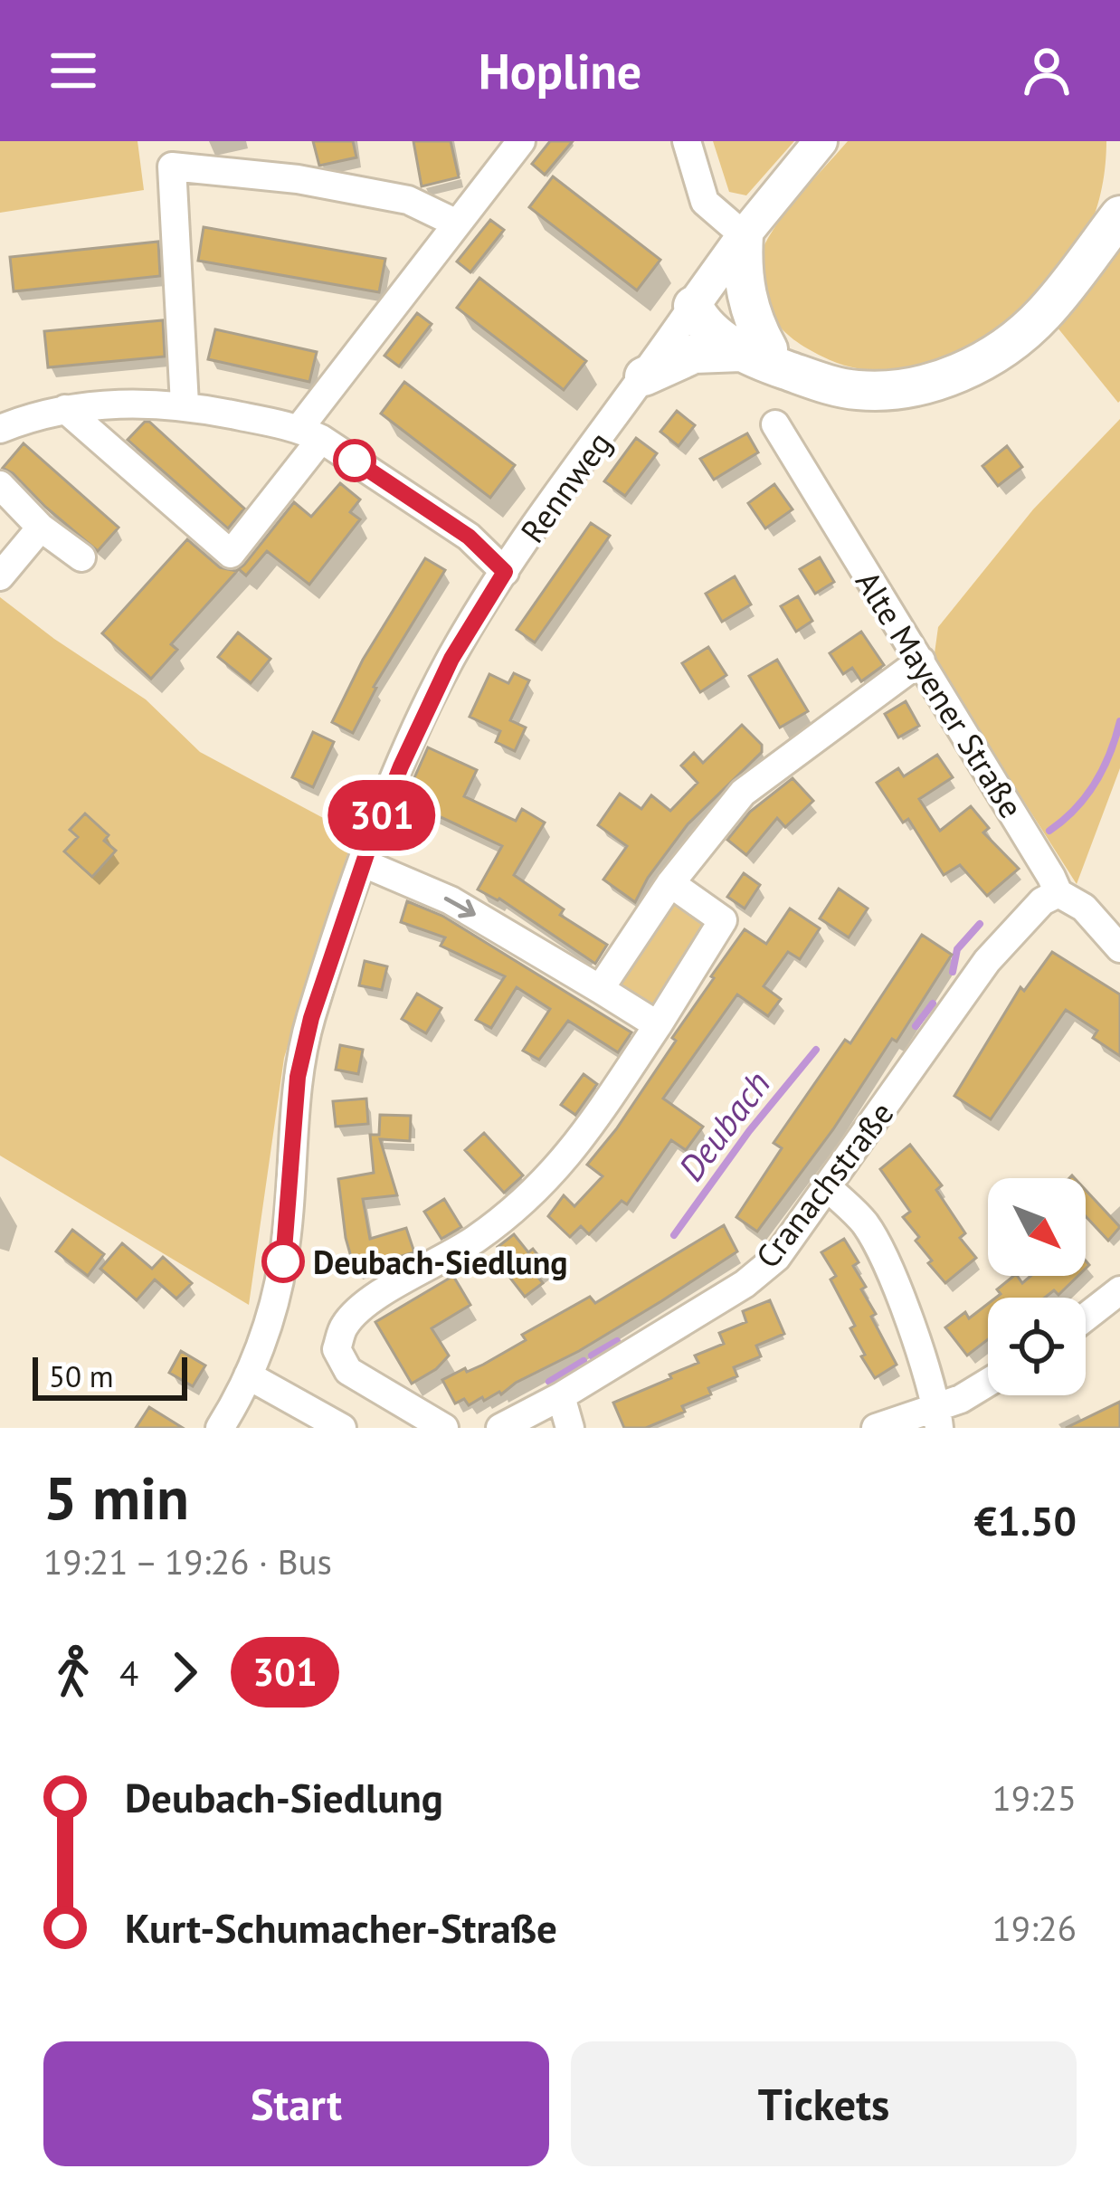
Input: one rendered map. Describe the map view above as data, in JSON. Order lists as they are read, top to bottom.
{
  "streets": {
    "main road": ["Rennweg"],
    "street": ["Alte Mayener Straße", "Cranachstraße"]
  },
  "crossings": [
    ["Alte Mayener Straße", "Cranachstraße"]
  ],
  "water": ["Deubach"],
  "places": ["Deubach-Siedlung"],
  "lines": ["bus line 301"],
  "scale_bar": "50 m",
  "north": "bottom right",
  "page": {
    "header": "Hopline",
    "on_map": "301",
    "scale": "50 m",
    "heading": ["5 min", "19:21 – 19:26 · Bus", "€1.50"],
    "legs": ["4", "301"],
    "list": [
      {
        "name": "Deubach-Siedlung",
        "value": "19:25"
      },
      {
        "name": "Kurt-Schumacher-Straße",
        "value": "19:26"
      }
    ],
    "buttons": ["Start", "Tickets"]
  }
}
